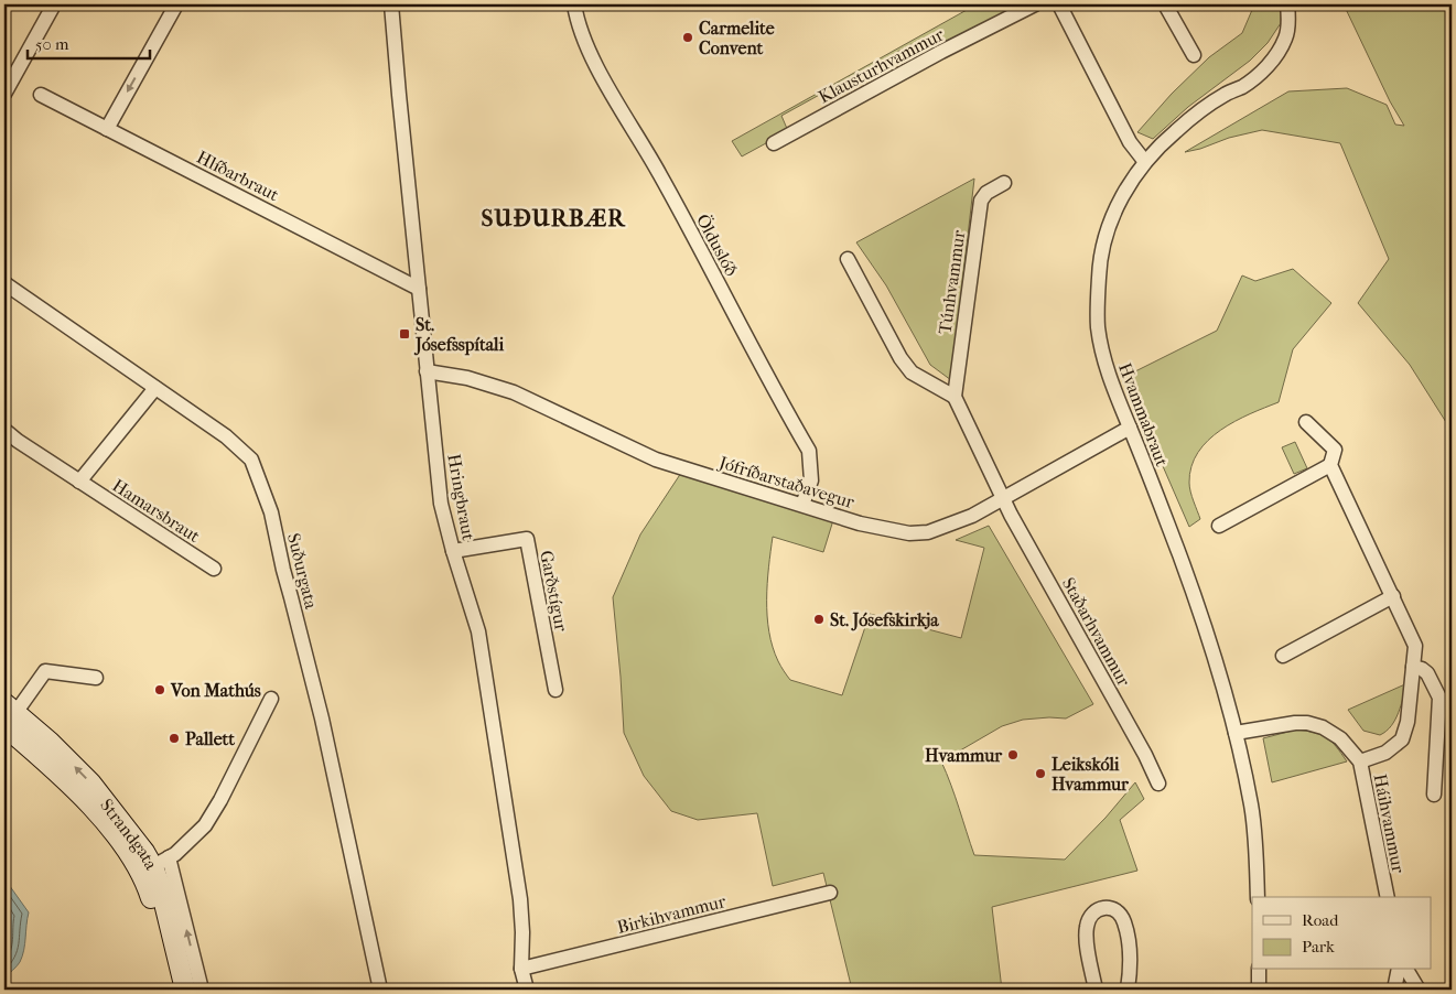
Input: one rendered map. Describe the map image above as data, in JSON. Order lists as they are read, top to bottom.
{
  "streets": {
    "main road": ["Strandgata"],
    "street": [
      "Klausturhvammur",
      "Hlíðarbraut",
      "Ölduslóð",
      "Túnhvammur",
      "Hvammabraut",
      "Jófríðarstaðavegur",
      "Hringbraut",
      "Hamarsbraut",
      "Suðurgata",
      "Garðstígur",
      "Staðarhvammur",
      "Háihvammur",
      "Birkihvammur"
    ]
  },
  "crossings": [
    ["Hlíðarbraut", "Hringbraut"],
    ["Ölduslóð", "Jófríðarstaðavegur"],
    ["Hvammabraut", "Jófríðarstaðavegur"],
    ["Hvammabraut", "Háihvammur"],
    ["Jófríðarstaðavegur", "Hringbraut"],
    ["Jófríðarstaðavegur", "Staðarhvammur"],
    ["Hringbraut", "Garðstígur"],
    ["Hringbraut", "Birkihvammur"]
  ],
  "districts": ["SUÐURBÆR"],
  "places": {
    "other": [
      "Carmelite Convent",
      "St. Jósefskirkja",
      "Von Mathús",
      "Pallett",
      "Hvammur",
      "Leikskóli Hvammur"
    ],
    "transit": ["St. Jósefsspítali"]
  },
  "legend": ["Road", "Park"],
  "scale_bar": "50 m"
}
